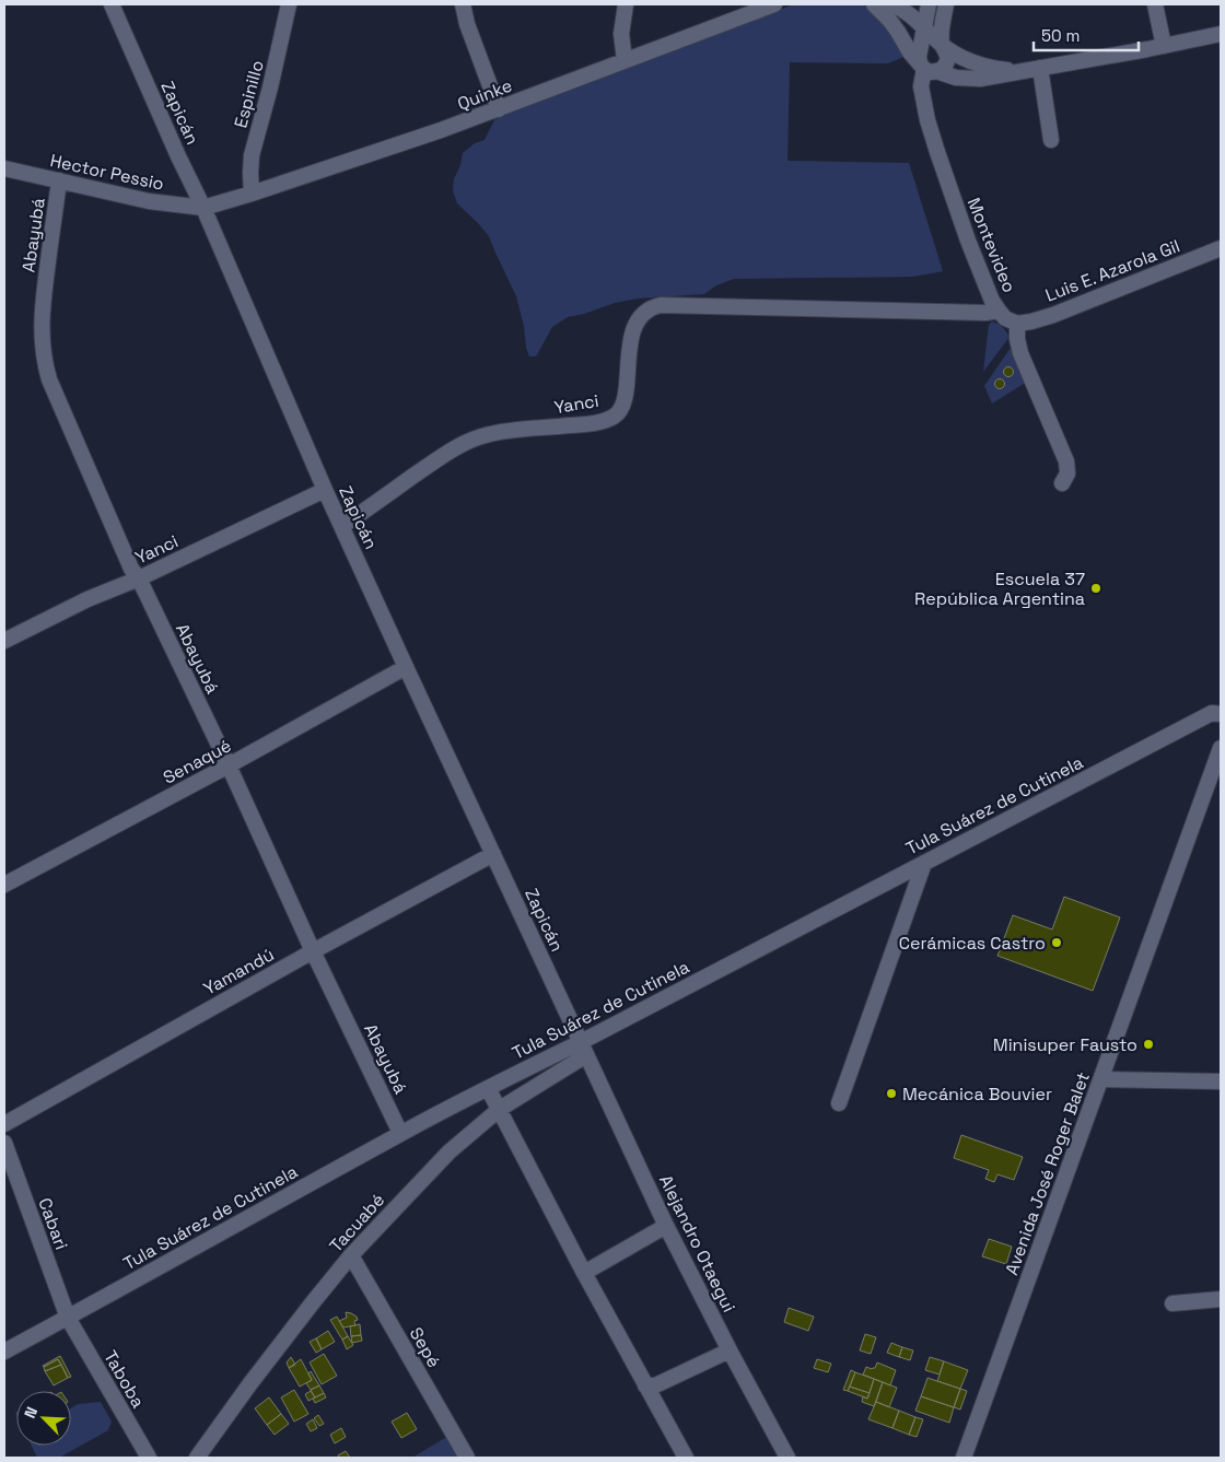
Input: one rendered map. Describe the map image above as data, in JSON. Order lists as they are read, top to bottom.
{
  "streets": {
    "street": [
      "Espinillo",
      "Quinke",
      "Zapicán",
      "Hector Pessio",
      "Abayubá",
      "Montevideo",
      "Luis E. Azarola Gil",
      "Yanci",
      "Senaqué",
      "Tula Suárez de Cutinela",
      "Yamandú",
      "Avenida José Roger Balet",
      "Tacuabé",
      "Cabari",
      "Alejandro Otaegui",
      "Sepé",
      "Taboba"
    ]
  },
  "crossings": [
    ["Espinillo", "Quinke"],
    ["Quinke", "Zapicán"],
    ["Quinke", "Hector Pessio"],
    ["Zapicán", "Hector Pessio"],
    ["Zapicán", "Yanci"],
    ["Zapicán", "Senaqué"],
    ["Zapicán", "Tula Suárez de Cutinela"],
    ["Zapicán", "Yamandú"],
    ["Zapicán", "Tacuabé"],
    ["Zapicán", "Alejandro Otaegui"],
    ["Hector Pessio", "Abayubá"],
    ["Abayubá", "Yanci"],
    ["Abayubá", "Senaqué"],
    ["Abayubá", "Tula Suárez de Cutinela"],
    ["Abayubá", "Yamandú"],
    ["Montevideo", "Luis E. Azarola Gil"],
    ["Montevideo", "Yanci"],
    ["Tula Suárez de Cutinela", "Tacuabé"],
    ["Tula Suárez de Cutinela", "Cabari"],
    ["Tula Suárez de Cutinela", "Alejandro Otaegui"],
    ["Tula Suárez de Cutinela", "Taboba"],
    ["Tacuabé", "Alejandro Otaegui"],
    ["Tacuabé", "Sepé"],
    ["Cabari", "Taboba"]
  ],
  "places": [
    "Escuela 37 República Argentina",
    "Cerámicas Castro",
    "Minisuper Fausto",
    "Mecánica Bouvier"
  ],
  "scale_bar": "50 m",
  "north": "top left"
}
